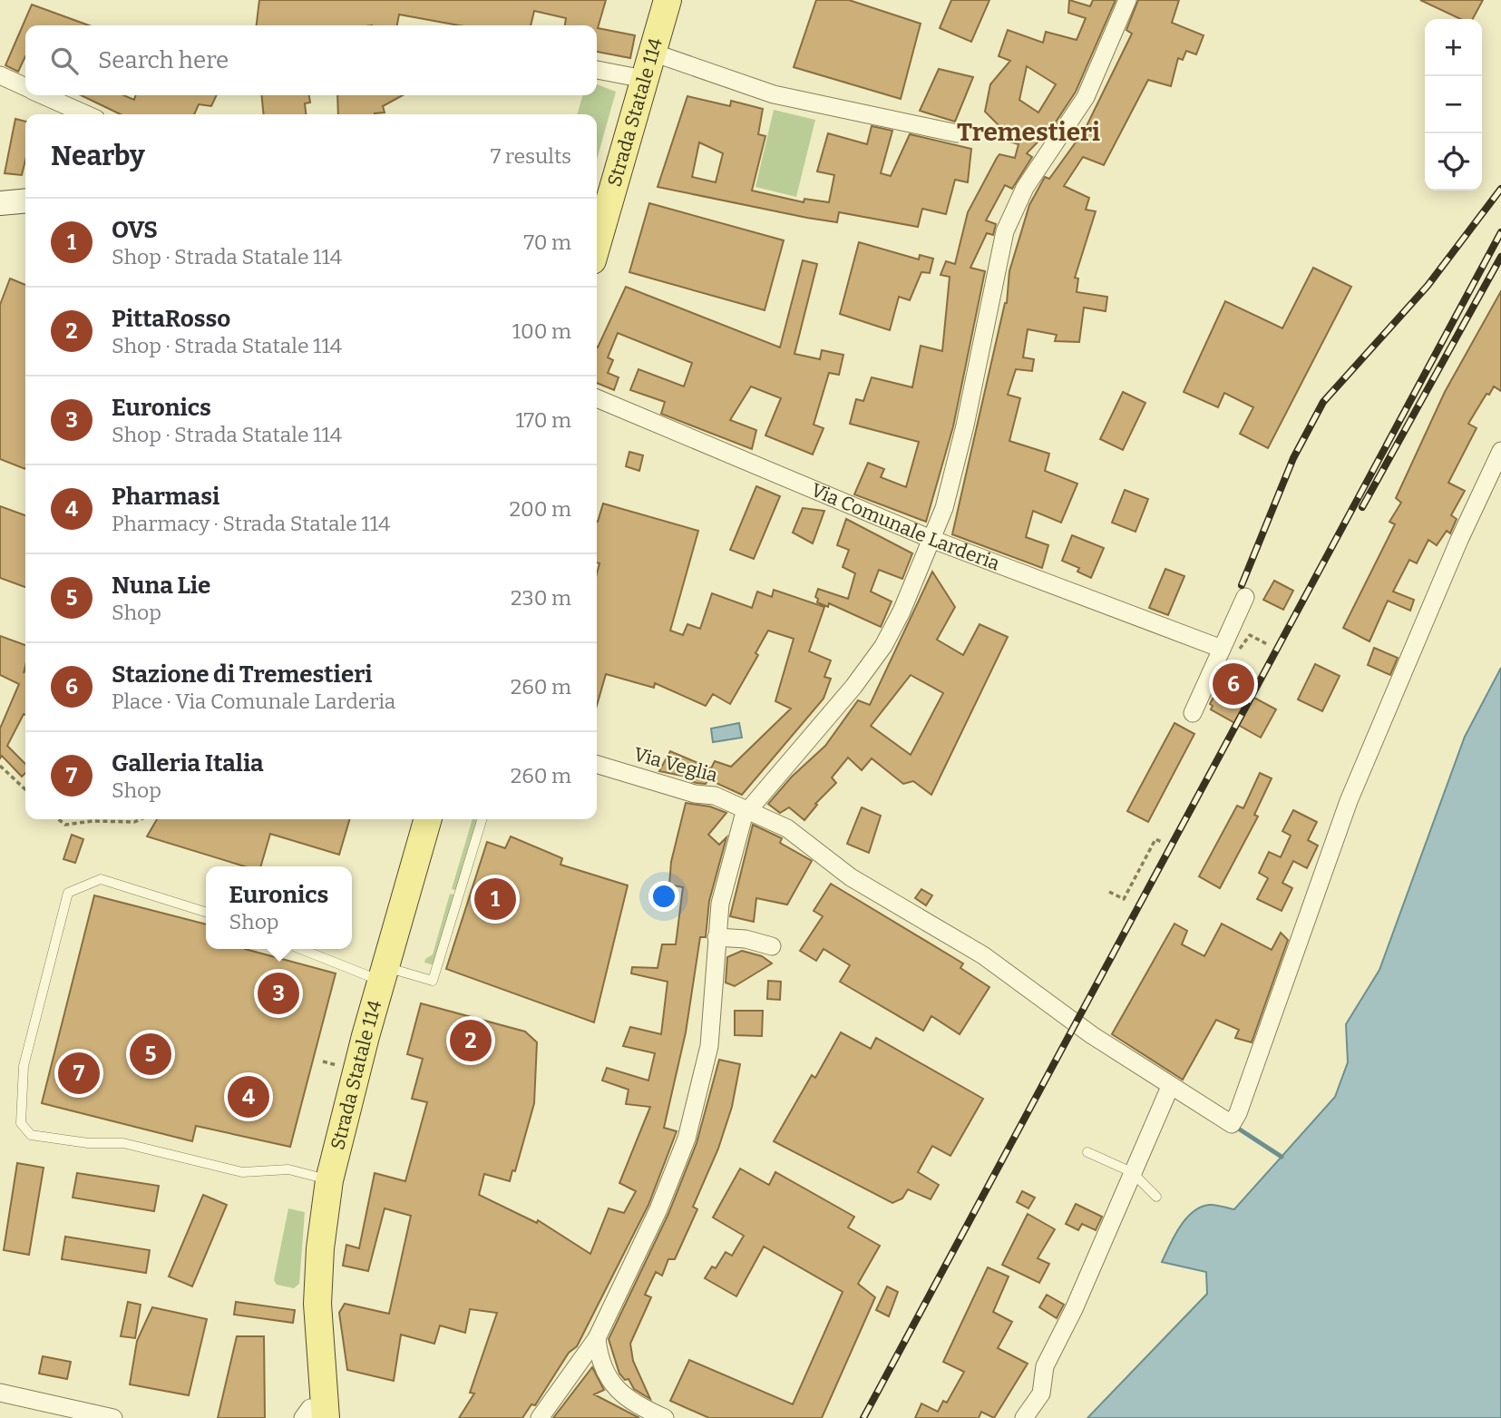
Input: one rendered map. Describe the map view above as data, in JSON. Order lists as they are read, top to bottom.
{
  "streets": {
    "main road": ["Strada Statale 114"],
    "street": ["Via Comunale Larderia", "Via Veglia"]
  },
  "districts": ["Tremestieri"],
  "page": {
    "map_buttons": ["+", "−"],
    "search": "Search here",
    "heading": ["Nearby", "7 results"],
    "list": [
      {
        "mark": "1",
        "name": "OVS",
        "note": "Shop · Strada Statale 114",
        "value": "70 m"
      },
      {
        "mark": "2",
        "name": "PittaRosso",
        "note": "Shop · Strada Statale 114",
        "value": "100 m"
      },
      {
        "mark": "3",
        "name": "Euronics",
        "note": "Shop · Strada Statale 114",
        "value": "170 m"
      },
      {
        "mark": "4",
        "name": "Pharmasi",
        "note": "Pharmacy · Strada Statale 114",
        "value": "200 m"
      },
      {
        "mark": "5",
        "name": "Nuna Lie",
        "note": "Shop",
        "value": "230 m"
      },
      {
        "mark": "6",
        "name": "Stazione di Tremestieri",
        "note": "Place · Via Comunale Larderia",
        "value": "260 m"
      },
      {
        "mark": "7",
        "name": "Galleria Italia",
        "note": "Shop",
        "value": "260 m"
      }
    ],
    "pins": [
      "6",
      "1",
      "3",
      "2",
      "5",
      "7",
      "4"
    ],
    "popup": ["Euronics", "Shop"]
  }
}
